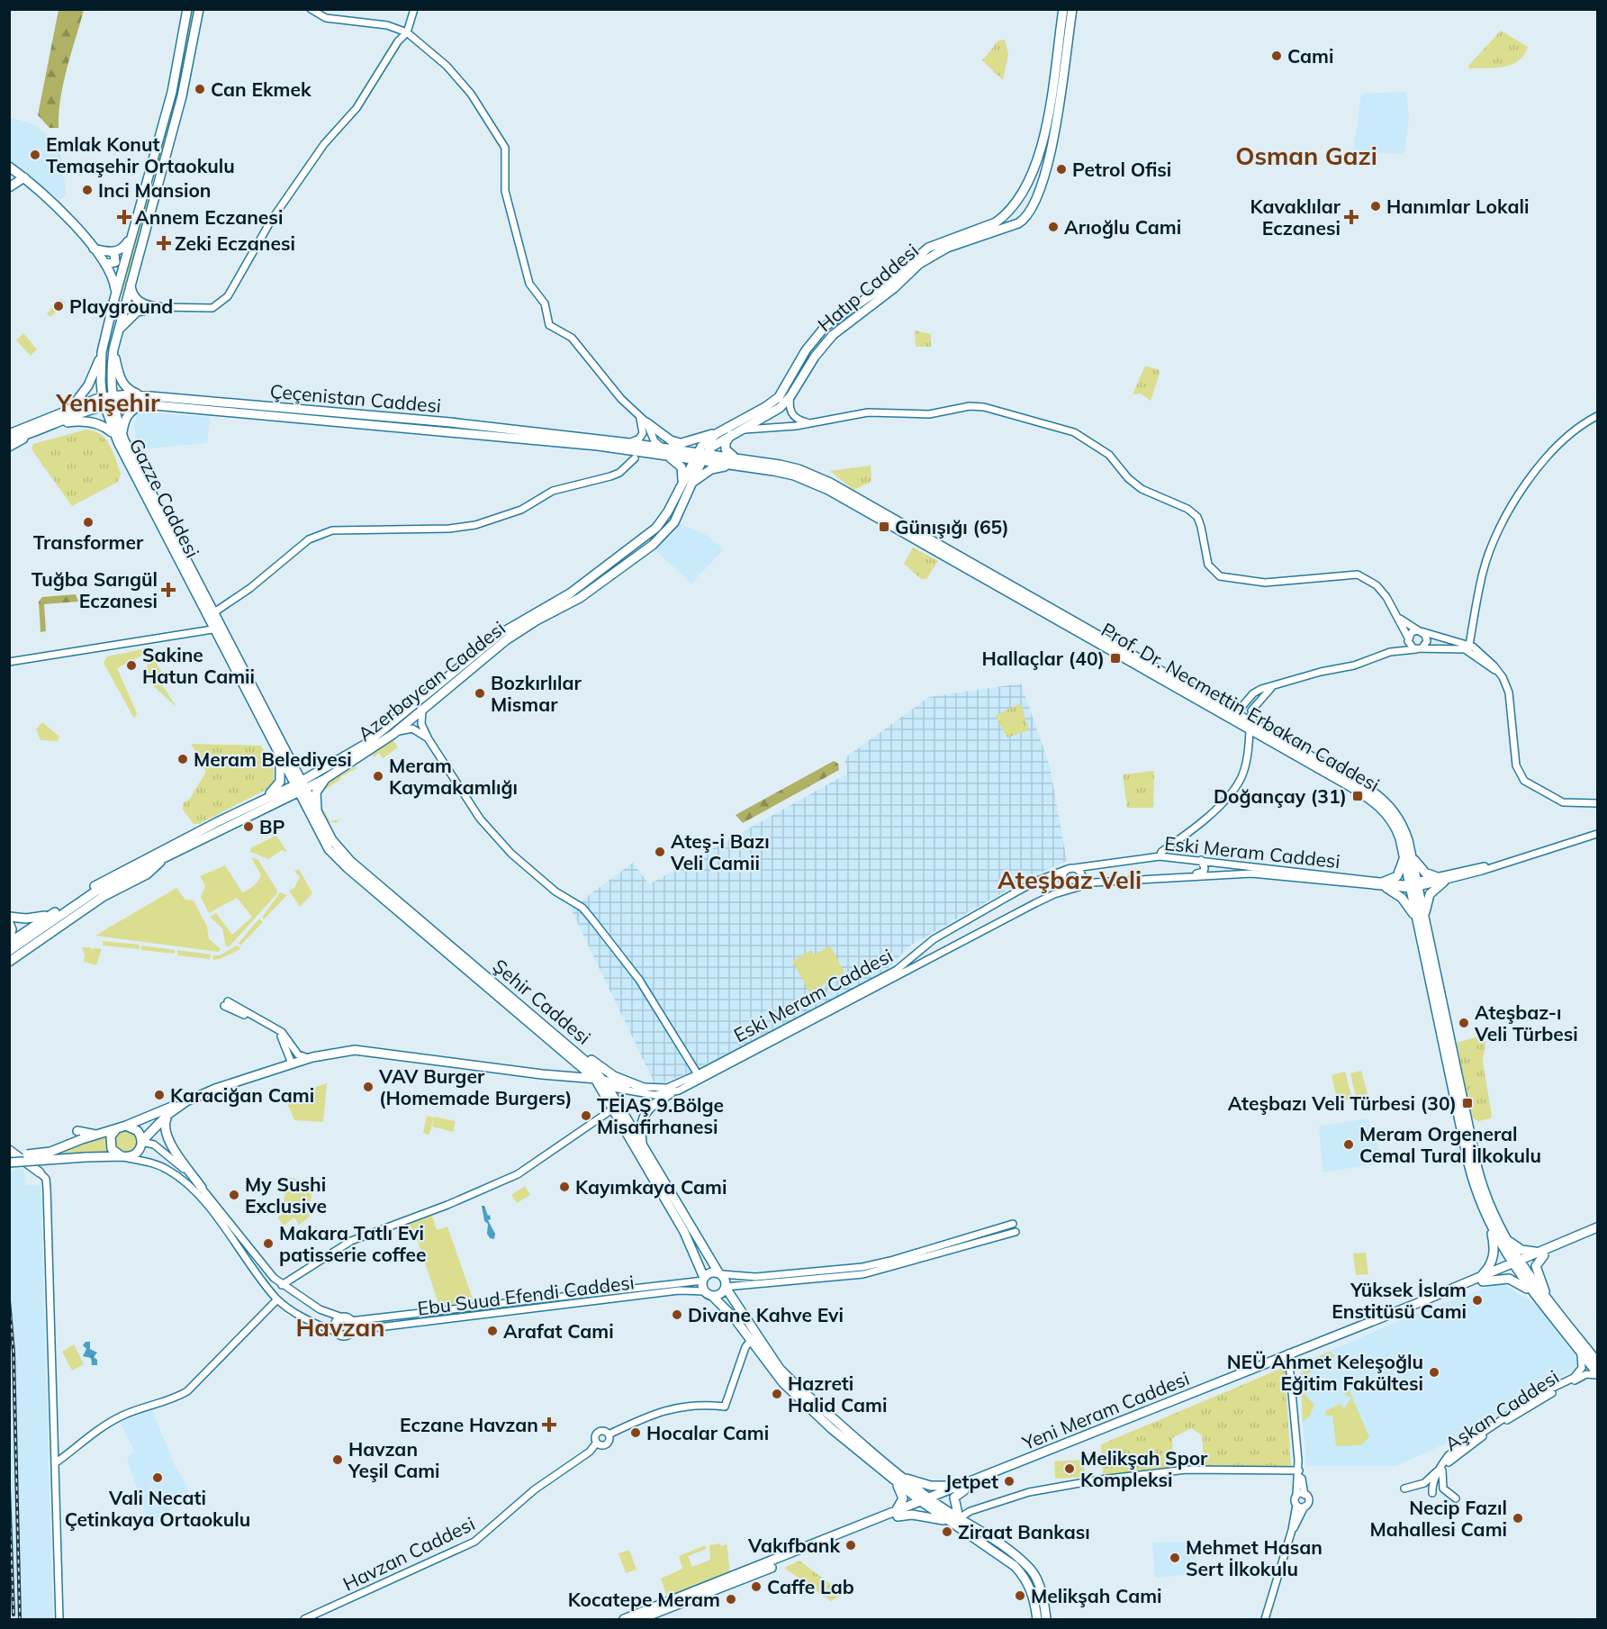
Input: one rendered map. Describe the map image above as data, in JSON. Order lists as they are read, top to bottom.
{
  "streets": {
    "main road": [
      "Hatıp Caddesi",
      "Çeçenistan Caddesi",
      "Gazze Caddesi",
      "Azerbaycan Caddesi",
      "Prof. Dr. Necmettin Erbakan Caddesi",
      "Eski Meram Caddesi",
      "Şehir Caddesi",
      "Yeni Meram Caddesi"
    ],
    "street": ["Ebu Suud Efendi Caddesi", "Aşkan Caddesi", "Havzan Caddesi"]
  },
  "crossings": [
    ["Hatıp Caddesi", "Azerbaycan Caddesi"],
    ["Çeçenistan Caddesi", "Gazze Caddesi"],
    ["Çeçenistan Caddesi", "Azerbaycan Caddesi"],
    ["Çeçenistan Caddesi", "Prof. Dr. Necmettin Erbakan Caddesi"],
    ["Gazze Caddesi", "Azerbaycan Caddesi"],
    ["Gazze Caddesi", "Şehir Caddesi"],
    ["Azerbaycan Caddesi", "Prof. Dr. Necmettin Erbakan Caddesi"],
    ["Azerbaycan Caddesi", "Şehir Caddesi"],
    ["Prof. Dr. Necmettin Erbakan Caddesi", "Eski Meram Caddesi"],
    ["Prof. Dr. Necmettin Erbakan Caddesi", "Yeni Meram Caddesi"],
    ["Prof. Dr. Necmettin Erbakan Caddesi", "Aşkan Caddesi"],
    ["Eski Meram Caddesi", "Şehir Caddesi"],
    ["Eski Meram Caddesi", "Ebu Suud Efendi Caddesi"],
    ["Şehir Caddesi", "Ebu Suud Efendi Caddesi"]
  ],
  "districts": [
    "Osman Gazi",
    "Yenişehir",
    "Ateşbaz Veli",
    "Havzan"
  ],
  "places": {
    "other": [
      "Cami",
      "Can Ekmek",
      "Emlak Konut Temaşehir Ortaokulu",
      "Petrol Ofisi",
      "Inci Mansion",
      "Hanımlar Lokali",
      "Arıoğlu Cami",
      "Playground",
      "Transformer",
      "Sakine Hatun Camii",
      "Bozkırlılar Mismar",
      "Meram Belediyesi",
      "Meram Kaymakamlığı",
      "BP",
      "Ateş-i Bazı Veli Camii",
      "Ateşbaz-ı Veli Türbesi",
      "VAV Burger (Homemade Burgers)",
      "Karaciğan Cami",
      "TEİAŞ 9.Bölge Misafirhanesi",
      "Meram Orgeneral Cemal Tural İlkokulu",
      "Kayımkaya Cami",
      "My Sushi Exclusive",
      "Makara Tatlı Evi patisserie coffee",
      "Yüksek İslam Enstitüsü Cami",
      "Divane Kahve Evi",
      "Arafat Cami",
      "NEÜ Ahmet Keleşoğlu Eğitim Fakültesi",
      "Hazreti Halid Cami",
      "Hocalar Cami",
      "Havzan Yeşil Cami",
      "Melikşah Spor Kompleksi",
      "Vali Necati Çetinkaya Ortaokulu",
      "Jetpet",
      "Necip Fazıl Mahallesi Cami",
      "Ziraat Bankası",
      "Vakıfbank",
      "Mehmet Hasan Sert İlkokulu",
      "Caffe Lab",
      "Melikşah Cami",
      "Kocatepe Meram"
    ],
    "health": [
      "Annem Eczanesi",
      "Kavaklılar Eczanesi",
      "Zeki Eczanesi",
      "Tuğba Sarıgül Eczanesi",
      "Eczane Havzan"
    ],
    "transit": [
      "Günışığı (65)",
      "Hallaçlar (40)",
      "Doğançay (31)",
      "Ateşbazı Veli Türbesi (30)"
    ]
  }
}
